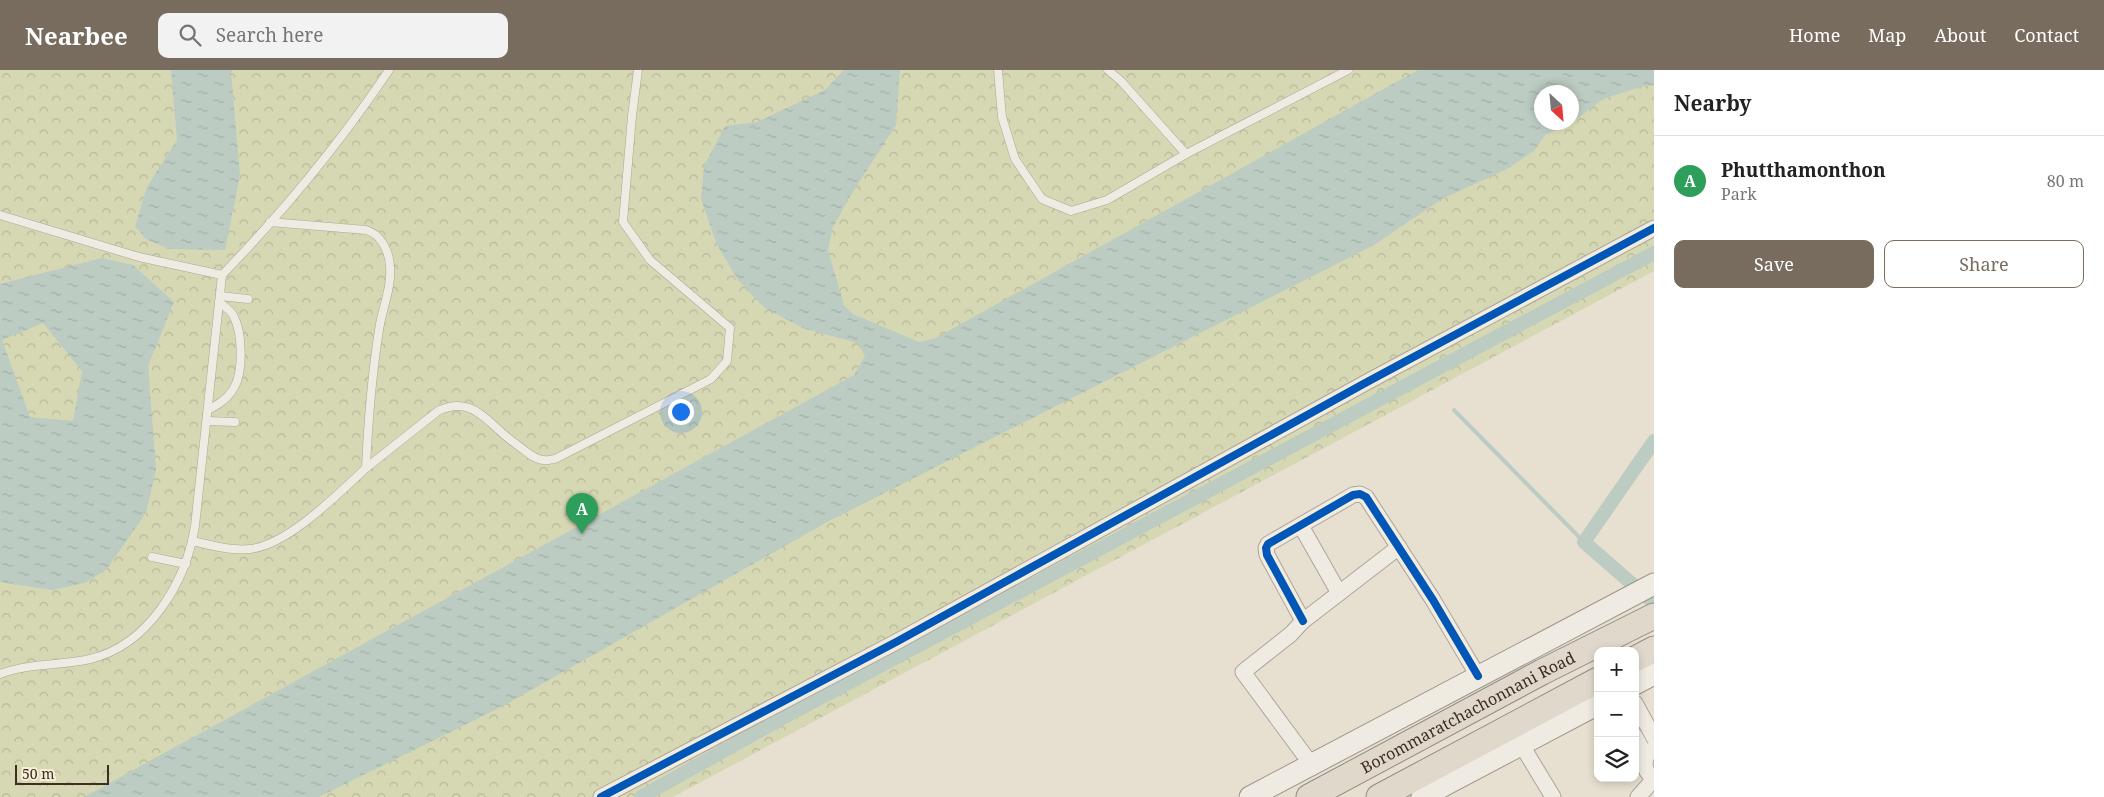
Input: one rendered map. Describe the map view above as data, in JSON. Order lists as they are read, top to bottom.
{
  "streets": {
    "highway": ["Borommaratchachonnani Road"]
  },
  "scale_bar": "50 m",
  "north": "bottom right",
  "page": {
    "header": "Nearbee",
    "search": "Search here",
    "nav": [
      "Home",
      "Map",
      "About",
      "Contact"
    ],
    "heading": "Nearby",
    "list": [
      {
        "mark": "A",
        "name": "Phutthamonthon",
        "note": "Park",
        "value": "80 m"
      }
    ],
    "buttons": ["Save", "Share"],
    "pins": "A",
    "map_buttons": ["+", "−"],
    "scale": "50 m"
  }
}
